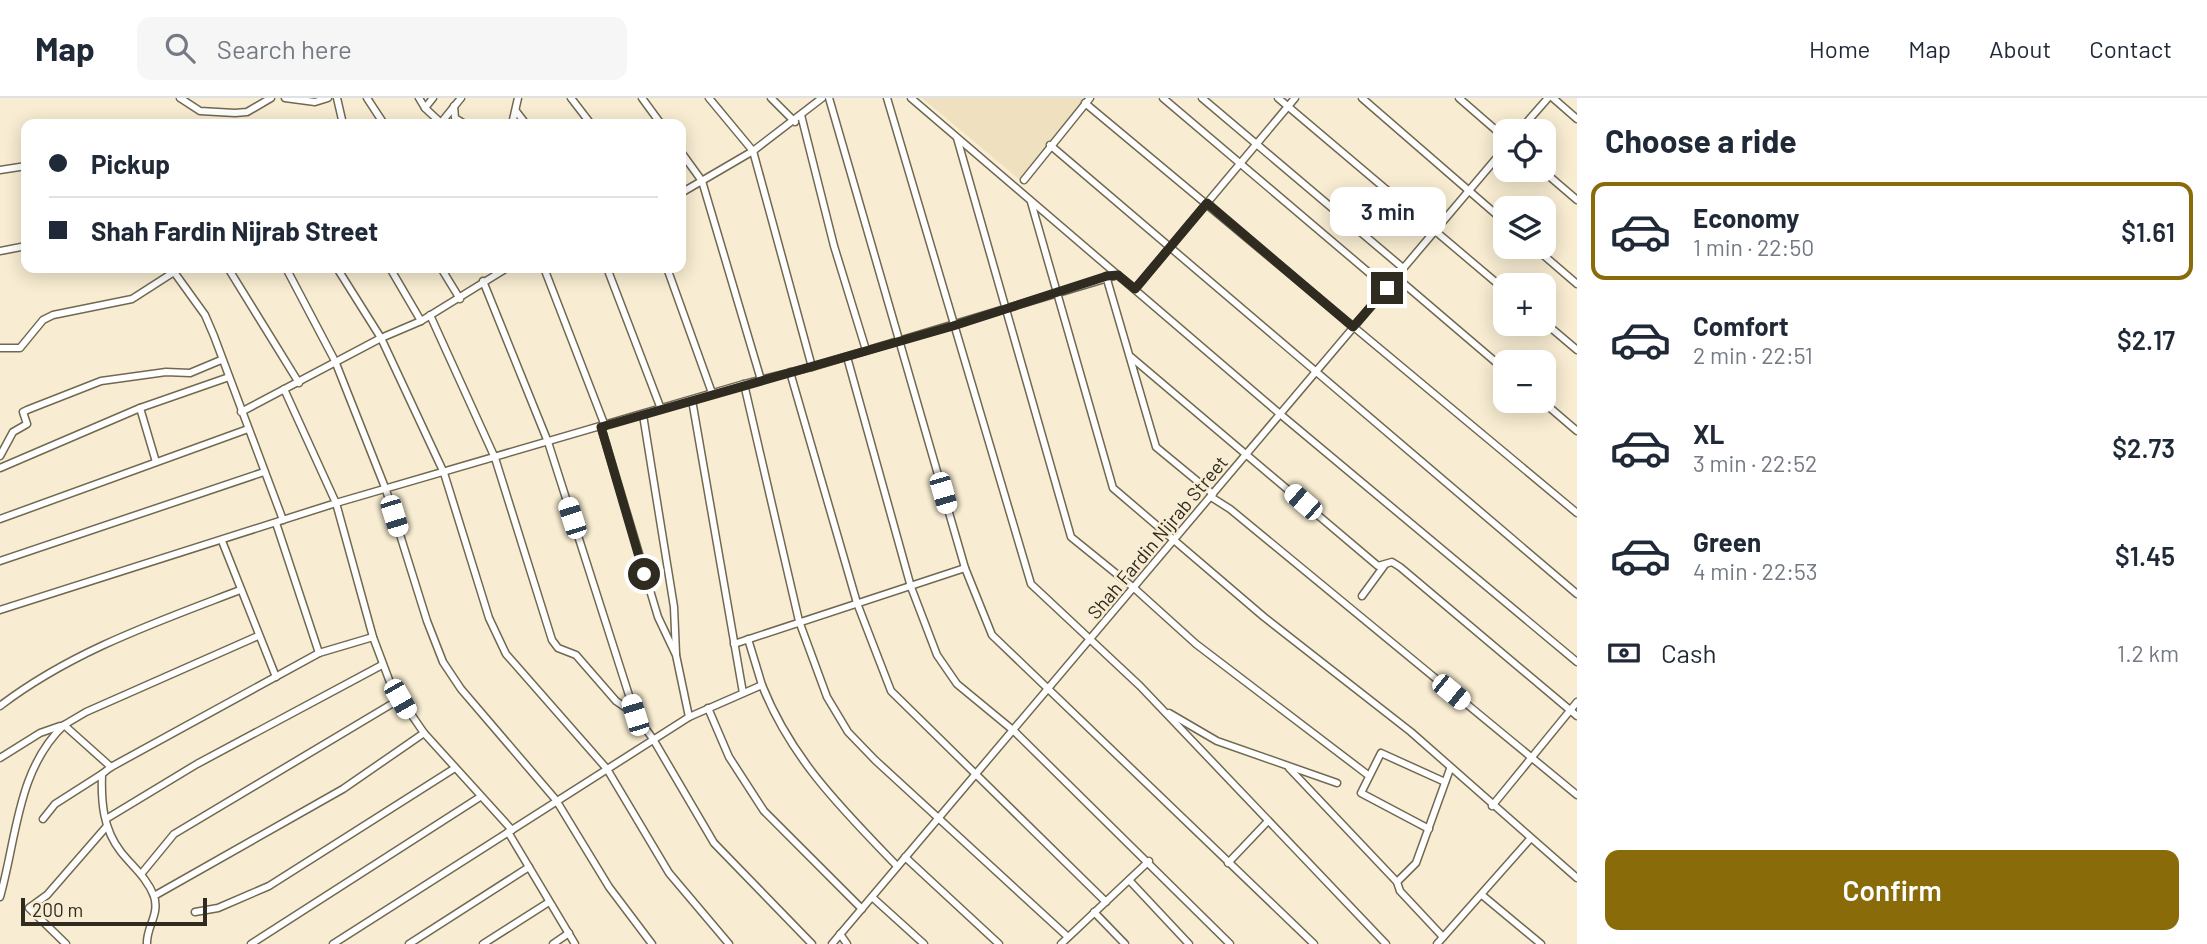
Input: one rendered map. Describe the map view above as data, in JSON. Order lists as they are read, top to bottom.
{
  "streets": {
    "street": ["Shah Fardin Nijrab Street"]
  },
  "scale_bar": "200 m",
  "page": {
    "header": "Map",
    "search": "Search here",
    "nav": [
      "Home",
      "Map",
      "About",
      "Contact"
    ],
    "heading": "Choose a ride",
    "map_buttons": ["+", "−"],
    "banner": ["Pickup", "Shah Fardin Nijrab Street"],
    "list": [
      {
        "name": "Economy",
        "note": "1 min · 22:50",
        "value": "$1.61"
      },
      {
        "name": "Comfort",
        "note": "2 min · 22:51",
        "value": "$2.17"
      },
      {
        "name": "XL",
        "note": "3 min · 22:52",
        "value": "$2.73"
      },
      {
        "name": "Green",
        "note": "4 min · 22:53",
        "value": "$1.45"
      }
    ],
    "bubble": "3 min",
    "pay": ["Cash", "1.2 km"],
    "buttons": "Confirm",
    "scale": "200 m"
  }
}
